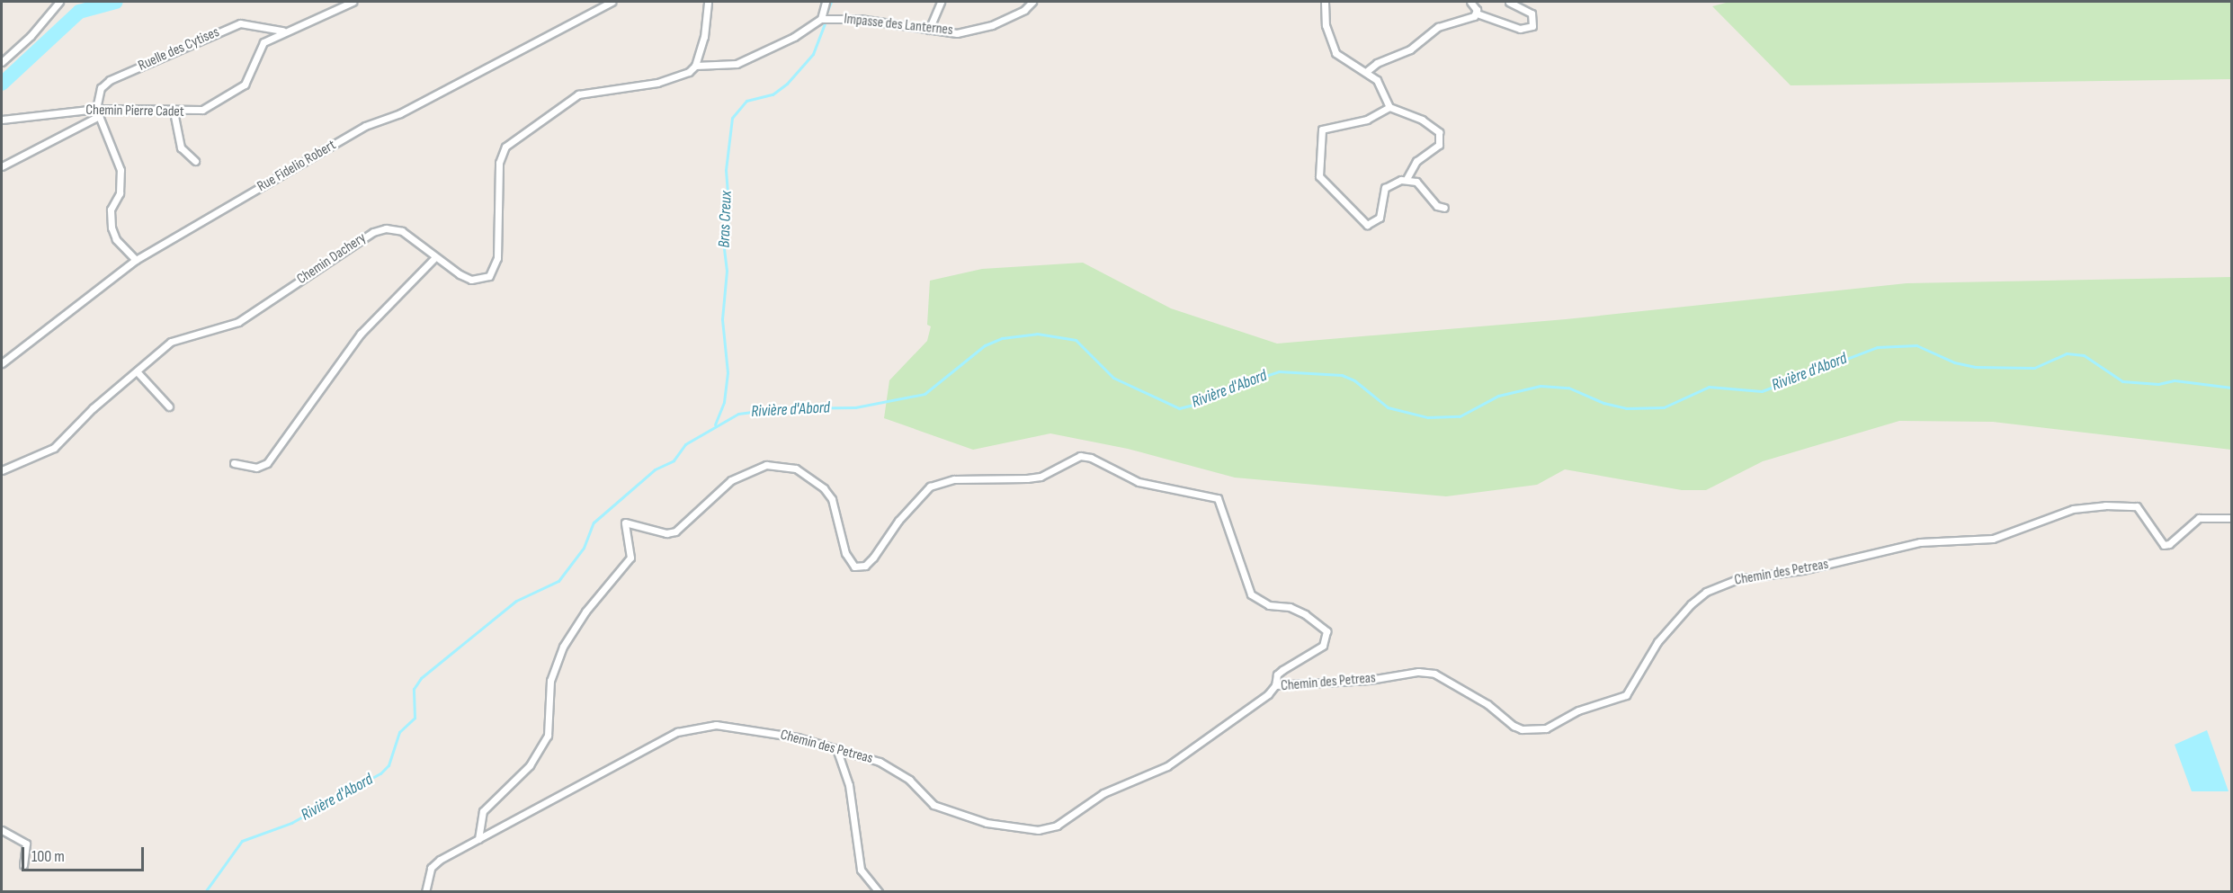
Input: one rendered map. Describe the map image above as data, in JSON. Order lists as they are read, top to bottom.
{
  "streets": {
    "street": [
      "Impasse des Lanternes",
      "Ruelle des Cytises",
      "Chemin Pierre Cadet",
      "Rue Fidelio Robert",
      "Chemin Dachery",
      "Chemin des Petreas"
    ]
  },
  "crossings": [
    ["Ruelle des Cytises", "Chemin Pierre Cadet"]
  ],
  "water": ["Bras Creux", "Rivière d'Abord"],
  "scale_bar": "100 m"
}
